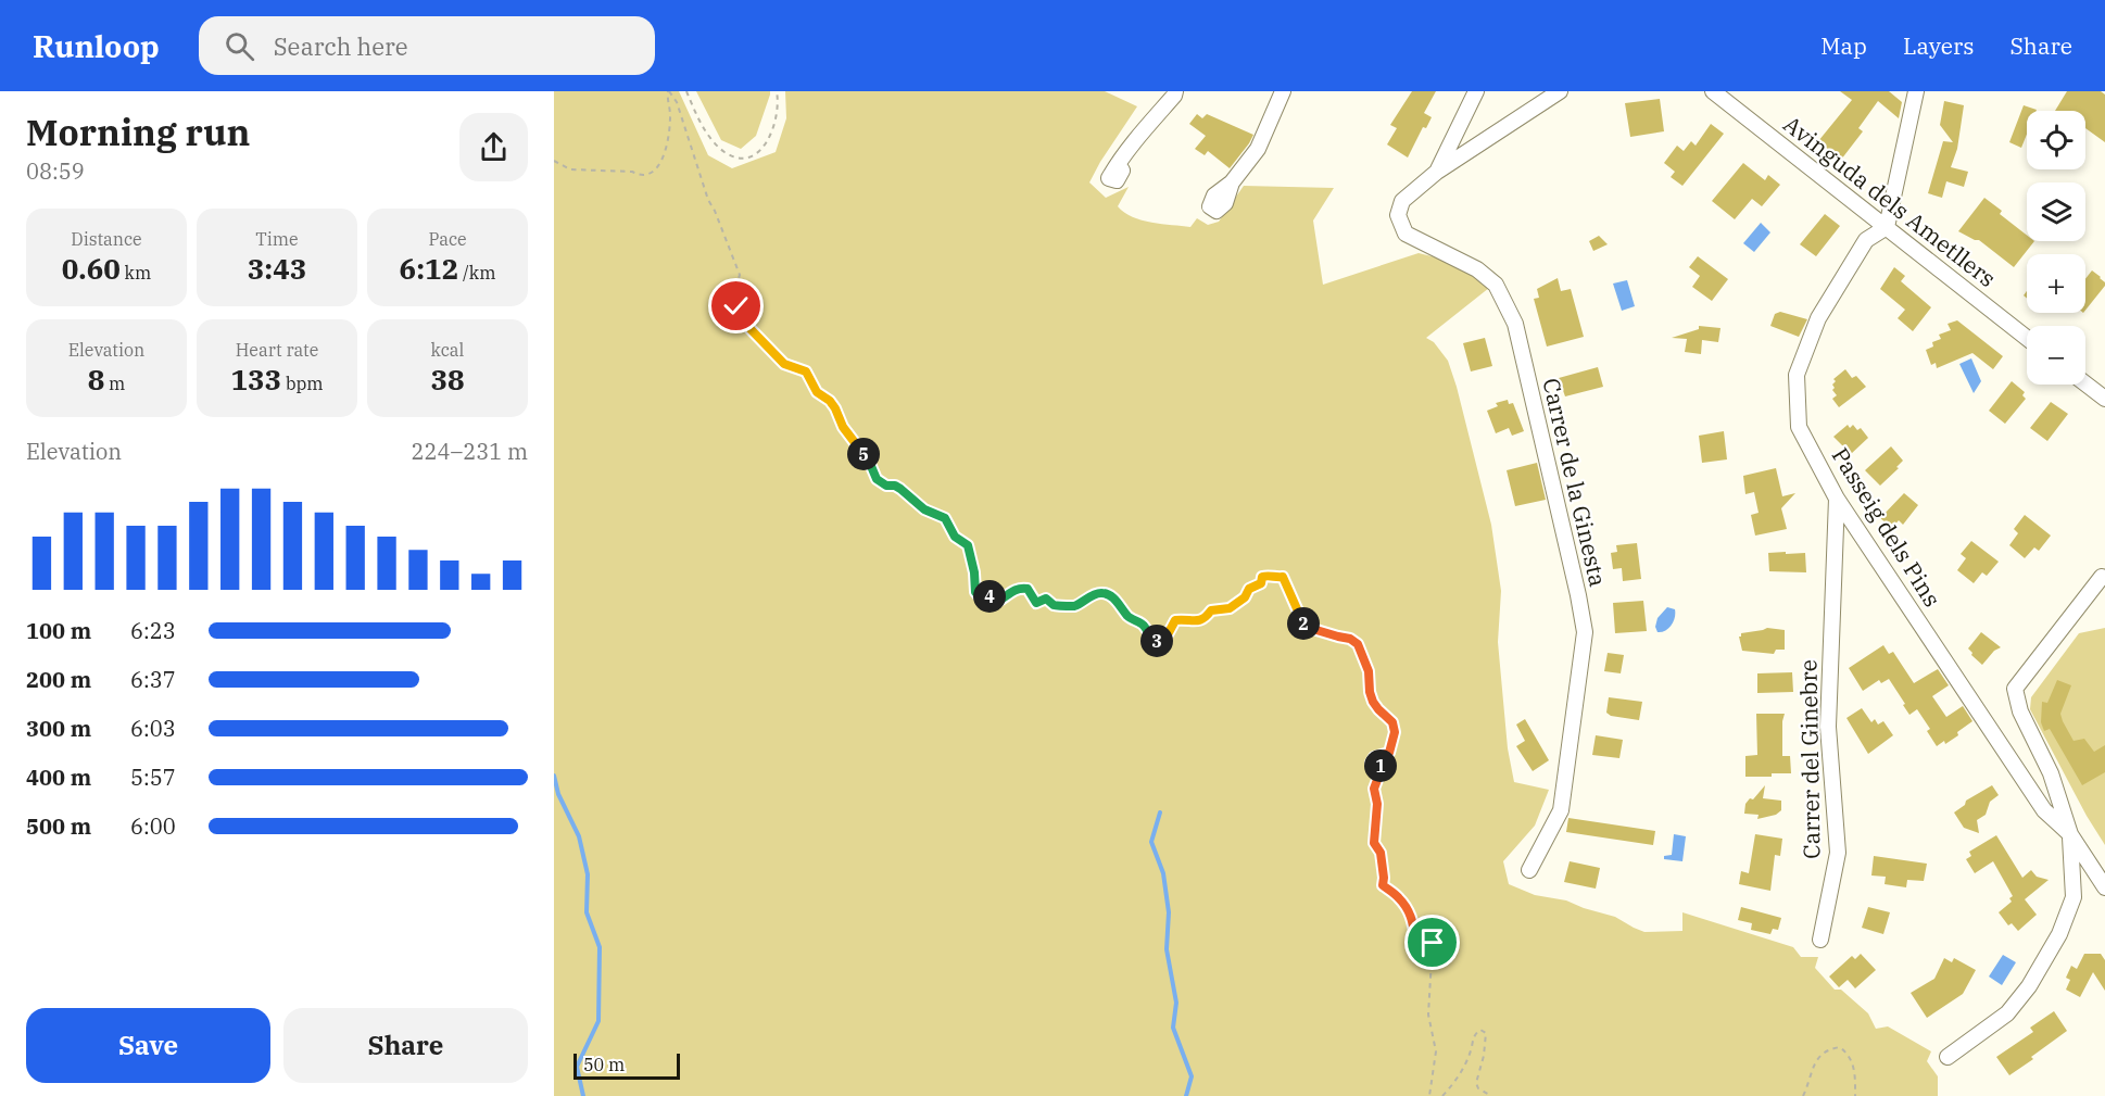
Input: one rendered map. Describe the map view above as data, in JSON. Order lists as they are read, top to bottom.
{
  "streets": {
    "street": [
      "Avinguda dels Ametllers",
      "Carrer de la Ginesta",
      "Passeig dels Pins",
      "Carrer del Ginebre"
    ]
  },
  "crossings": [
    ["Avinguda dels Ametllers", "Passeig dels Pins"],
    ["Passeig dels Pins", "Carrer del Ginebre"]
  ],
  "scale_bar": "50 m",
  "page": {
    "header": "Runloop",
    "search": "Search here",
    "nav": ["Map", "Layers", "Share"],
    "heading": ["Morning run", "08:59"],
    "map_buttons": ["+", "−"],
    "stats": [
      ["Distance", "0.60 km"],
      ["Time", "3:43"],
      ["Pace", "6:12 /km"],
      ["Elevation", "8 m"],
      ["Heart rate", "133 bpm"],
      ["kcal", "38"]
    ],
    "chart": ["Elevation", "224–231 m"],
    "pins": [
      "5",
      "4",
      "2",
      "3",
      "1"
    ],
    "list": [
      {
        "name": "100 m",
        "note": "6:23"
      },
      {
        "name": "200 m",
        "note": "6:37"
      },
      {
        "name": "300 m",
        "note": "6:03"
      },
      {
        "name": "400 m",
        "note": "5:57"
      },
      {
        "name": "500 m",
        "note": "6:00"
      }
    ],
    "buttons": ["Save", "Share"],
    "scale": "50 m"
  }
}
